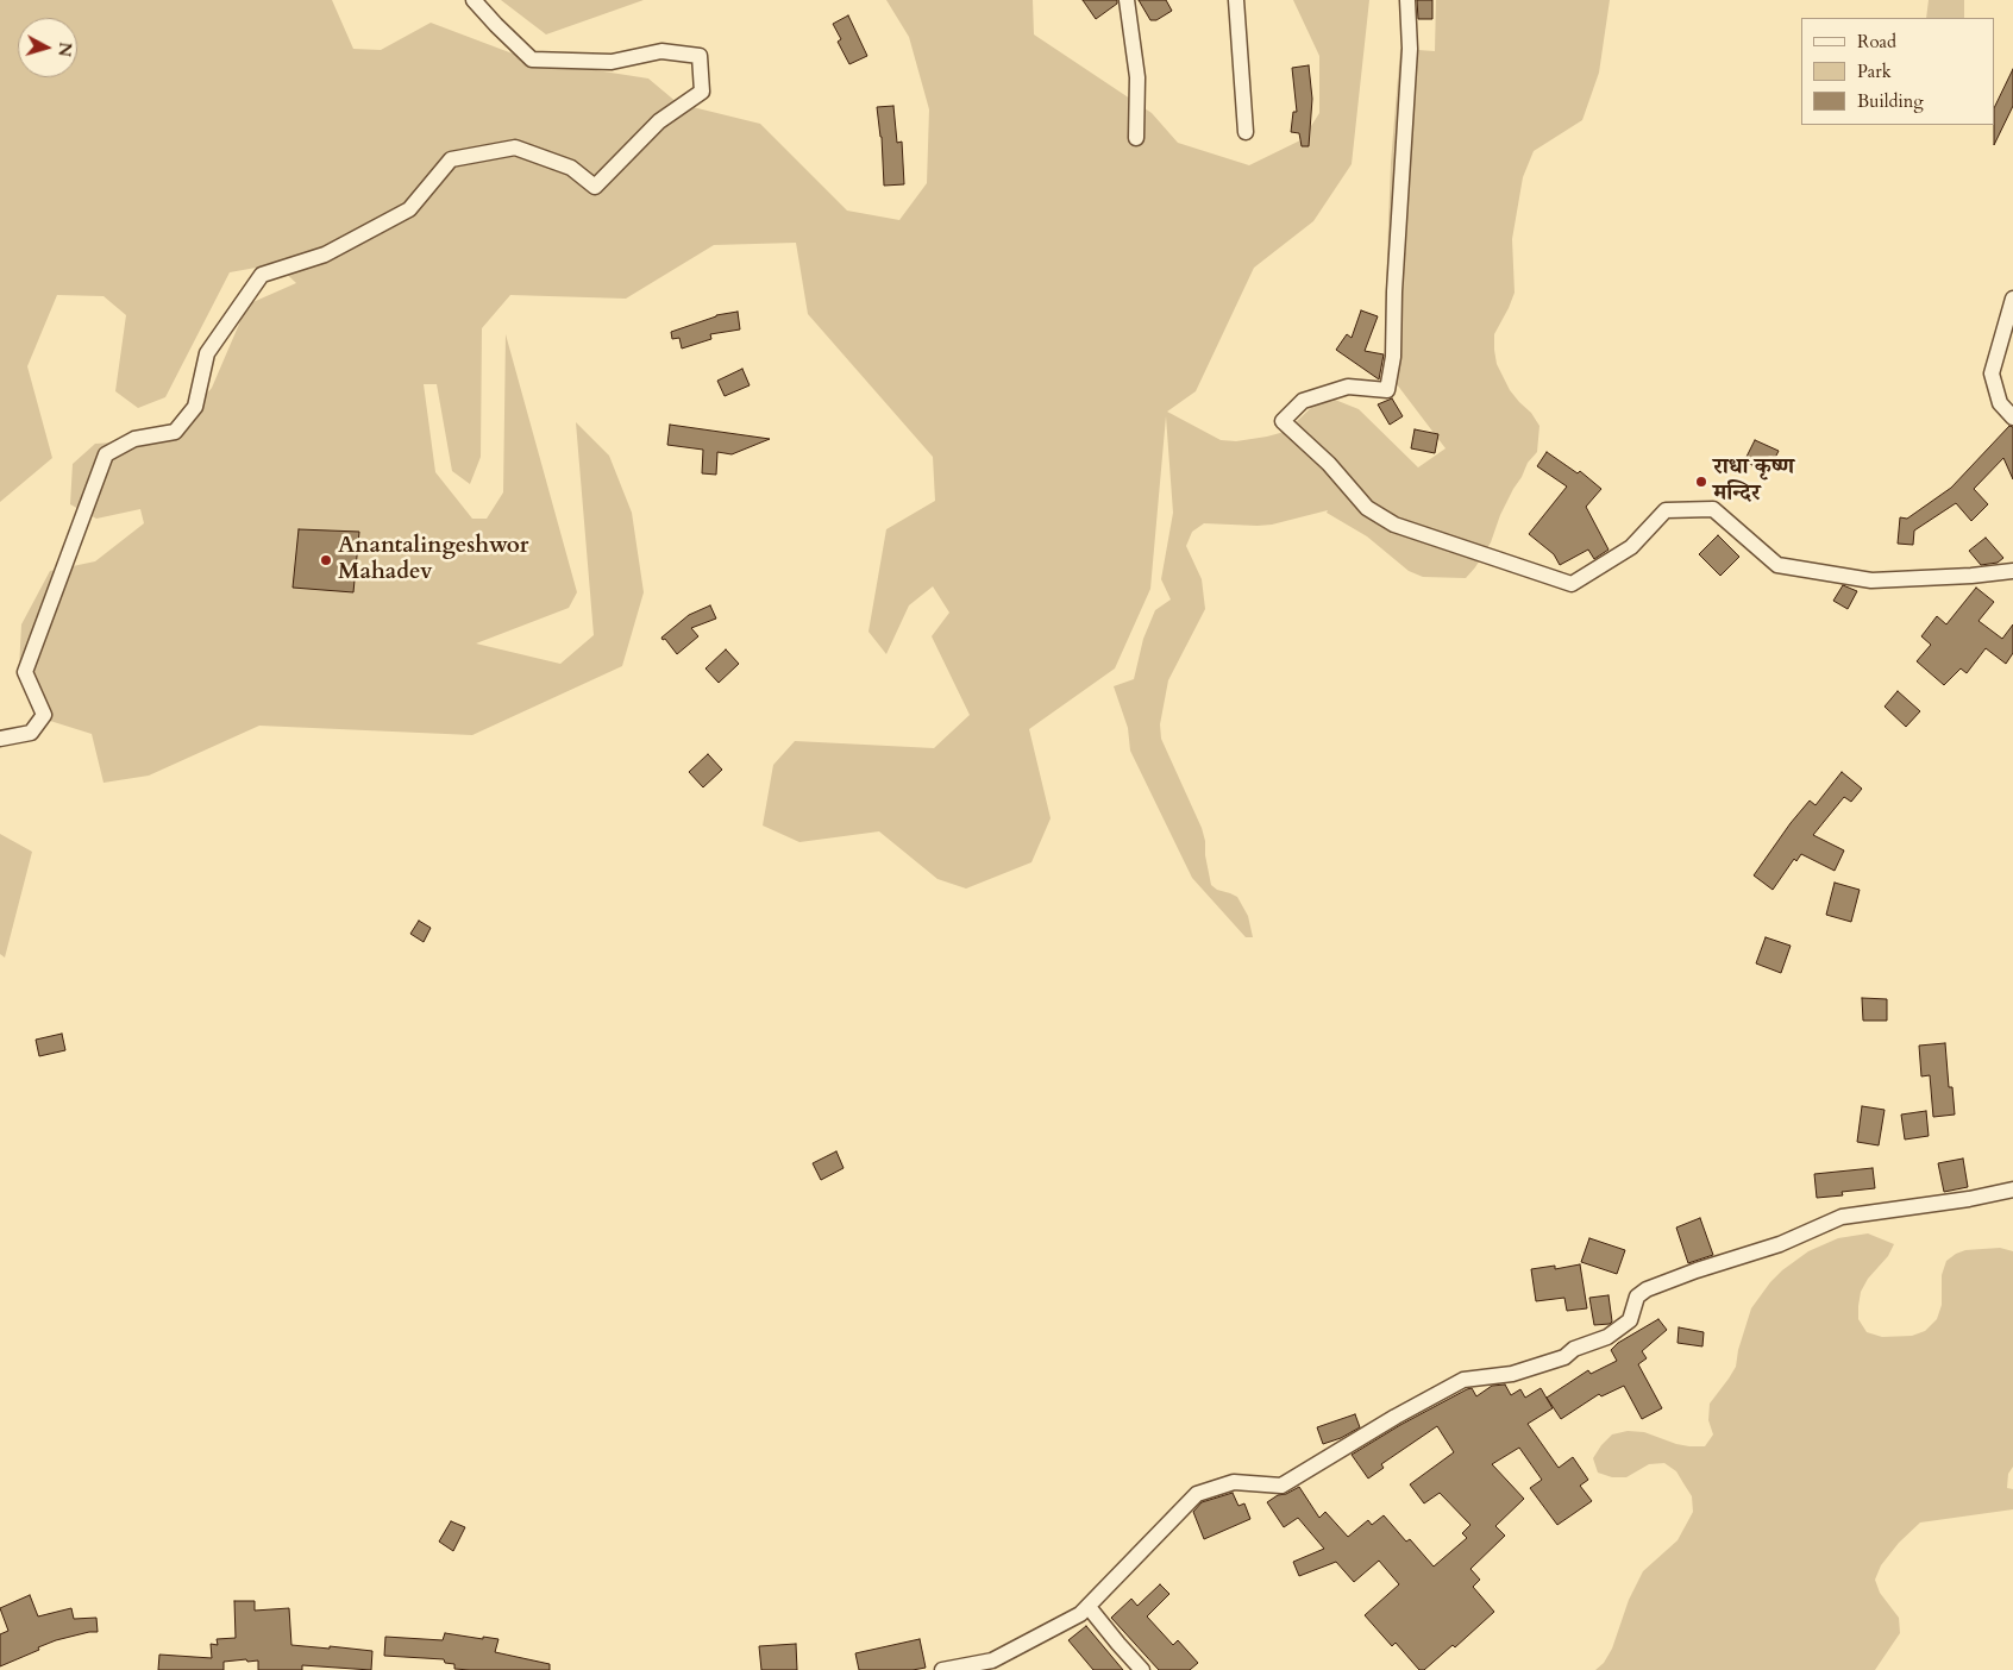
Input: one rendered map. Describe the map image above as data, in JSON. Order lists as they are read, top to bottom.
{
  "places": ["राधा कृष्ण मन्दिर", "Anantalingeshwor Mahadev"],
  "legend": ["Road", "Park", "Building"],
  "north": "right"
}
